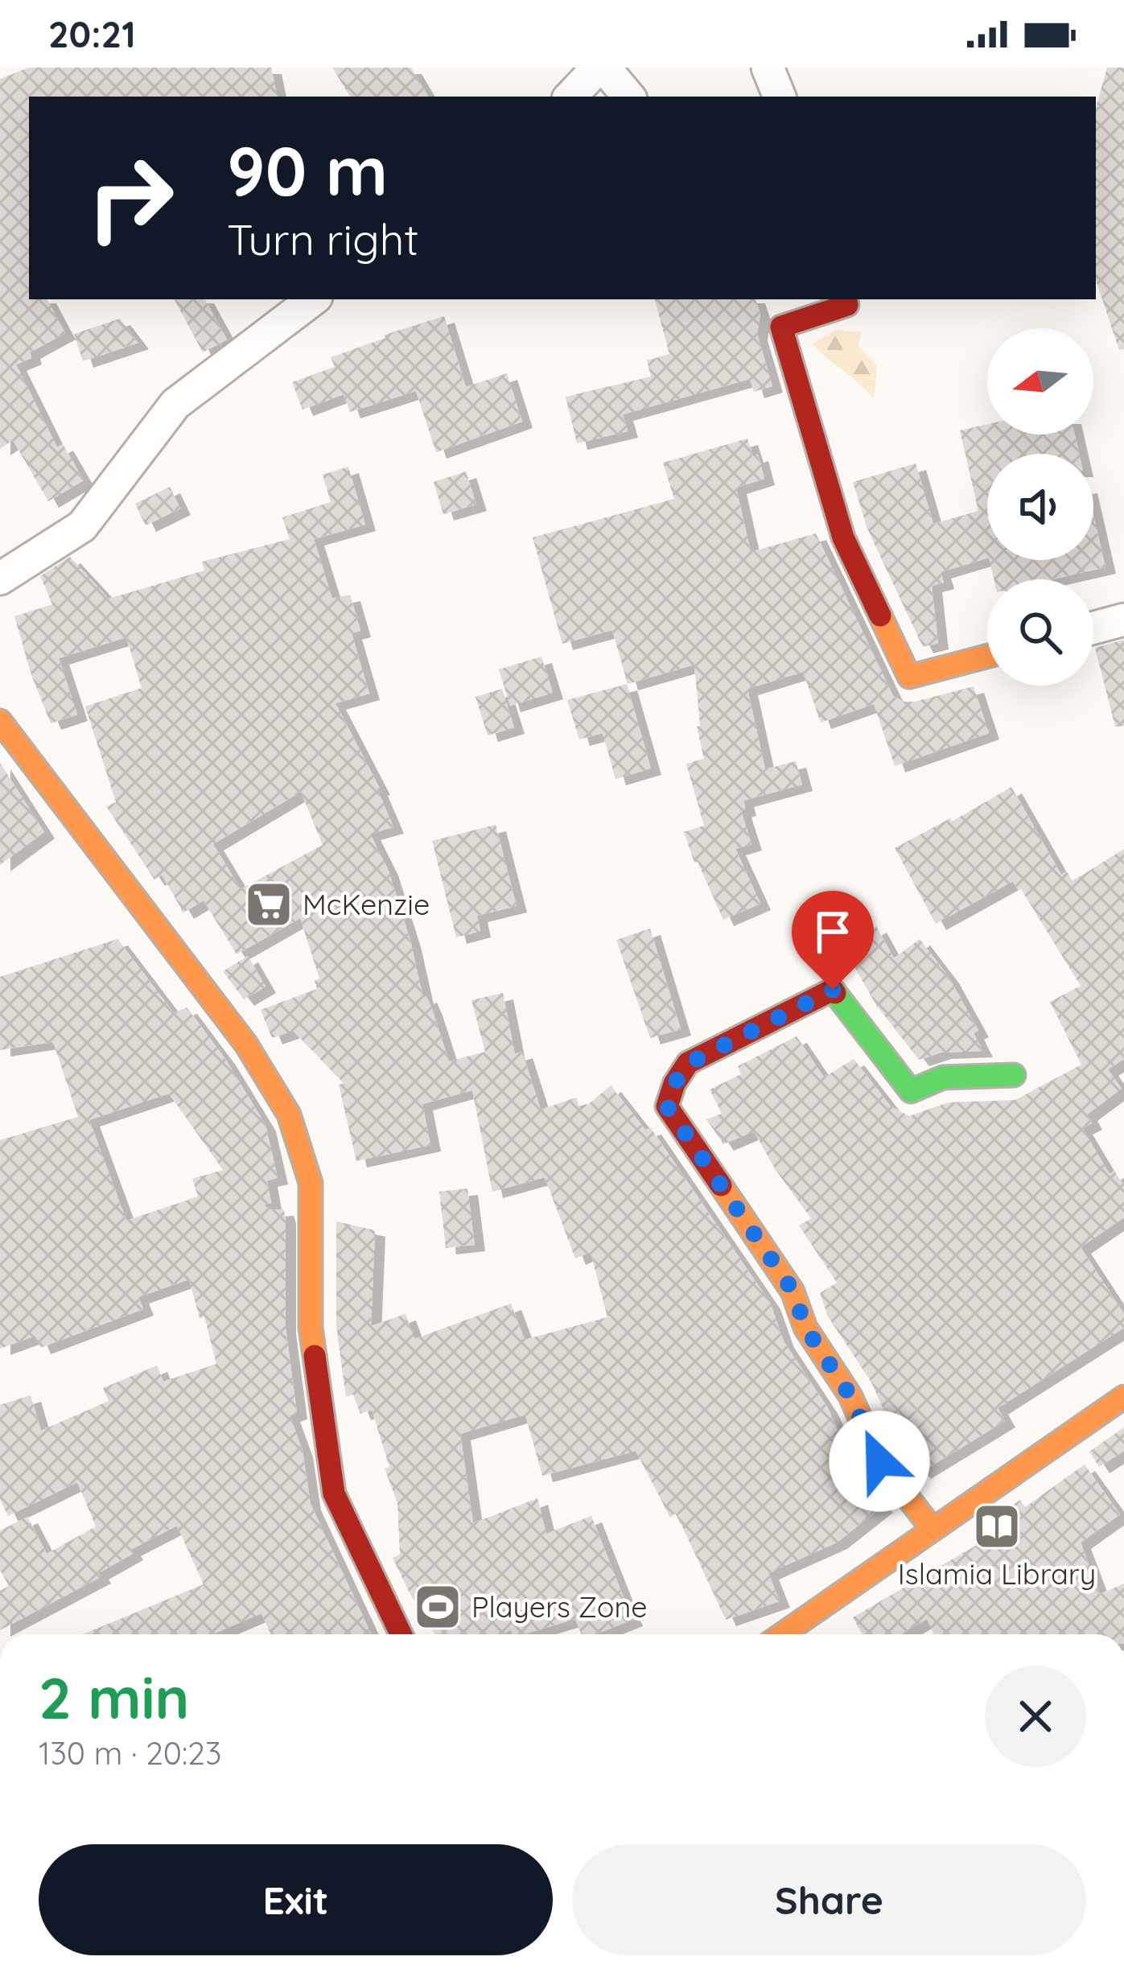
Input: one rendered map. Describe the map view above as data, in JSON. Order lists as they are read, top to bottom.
{
  "places": {
    "supermarket": ["McKenzie"],
    "library": ["Islamia Library"],
    "sports": ["Players Zone"]
  },
  "north": "left",
  "page": {
    "status": "20:21",
    "turn": ["90 m", "Turn right"],
    "heading": ["2 min", "130 m · 20:23"],
    "buttons": ["Exit", "Share"]
  }
}
